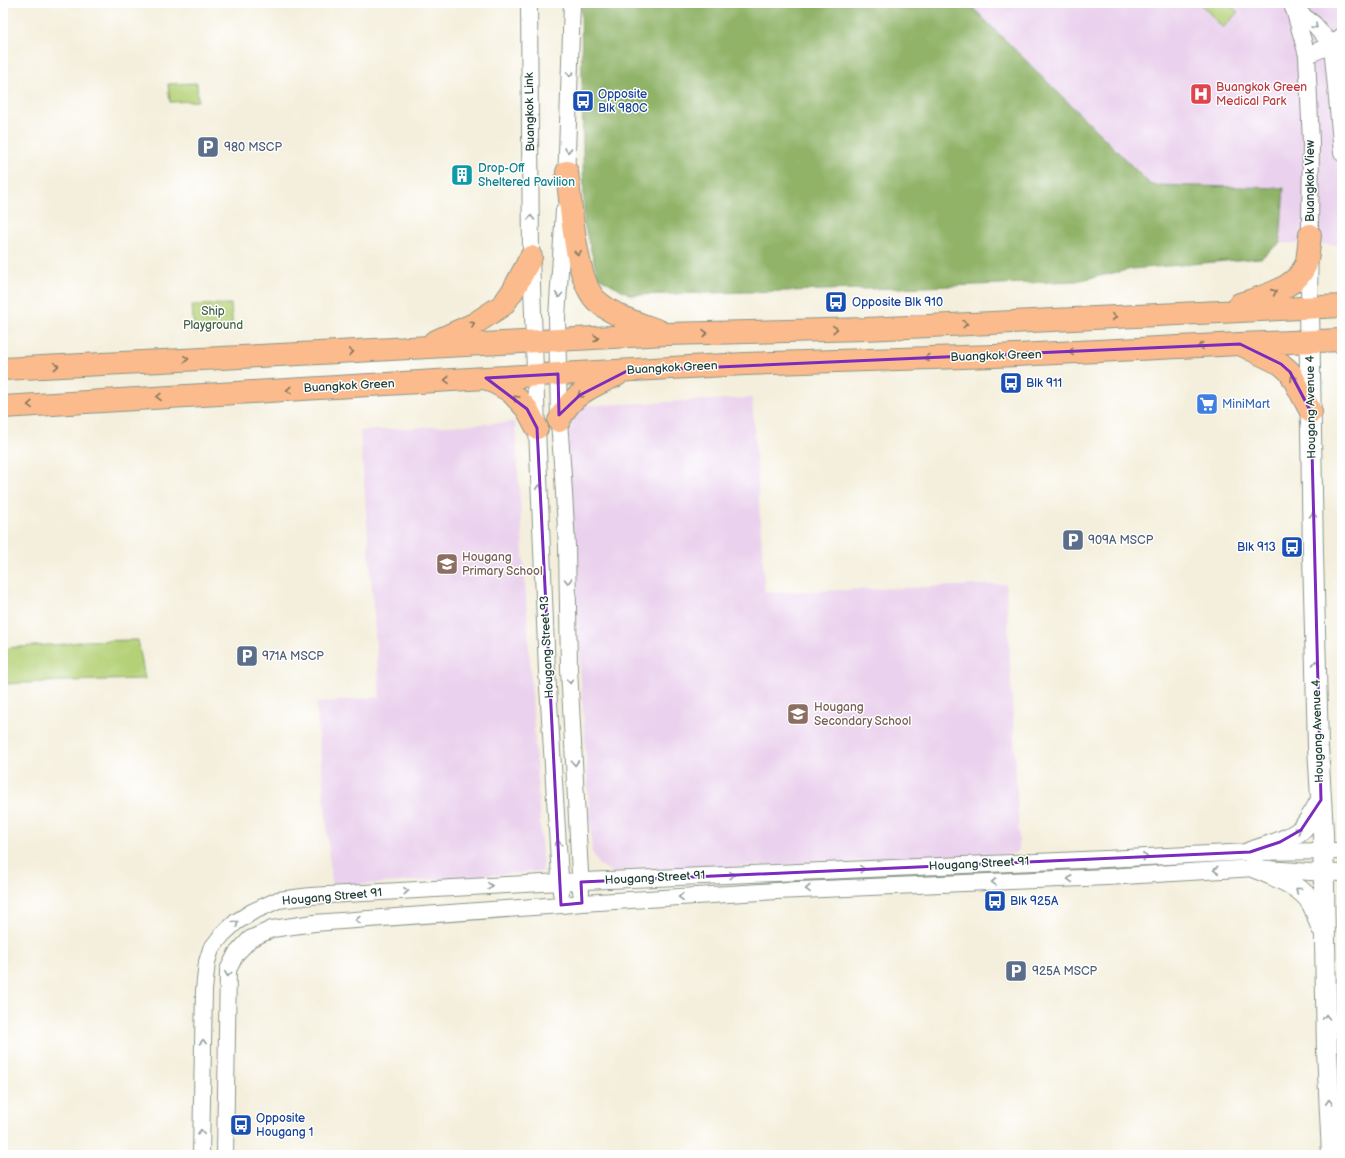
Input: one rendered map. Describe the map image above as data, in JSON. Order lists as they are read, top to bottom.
{
  "streets": {
    "main road": ["Buangkok Green"],
    "street": [
      "Buangkok Link",
      "Buangkok View",
      "Hougang Avenue 4",
      "Hougang Street 93",
      "Hougang Street 91"
    ]
  },
  "crossings": [
    ["Buangkok Link", "Hougang Street 93"],
    ["Buangkok View", "Hougang Avenue 4"],
    ["Buangkok Green", "Hougang Avenue 4"],
    ["Buangkok Green", "Hougang Street 93"],
    ["Hougang Avenue 4", "Hougang Street 91"],
    ["Hougang Street 93", "Hougang Street 91"]
  ],
  "one_way": ["Hougang Avenue 4"],
  "parks": ["Ship Playground"],
  "places": {
    "hospital": ["Buangkok Green Medical Park"],
    "bus stop": [
      "Opposite Blk 980C",
      "Opposite Blk 910",
      "Blk 911",
      "Blk 913",
      "Blk 925A",
      "Opposite Hougang 1"
    ],
    "parking": [
      "980 MSCP",
      "909A MSCP",
      "971A MSCP",
      "925A MSCP"
    ],
    "building": ["Drop-Off Sheltered Pavilion"],
    "supermarket": ["MiniMart"],
    "school or university": ["Hougang Primary School", "Hougang Secondary School"]
  }
}
